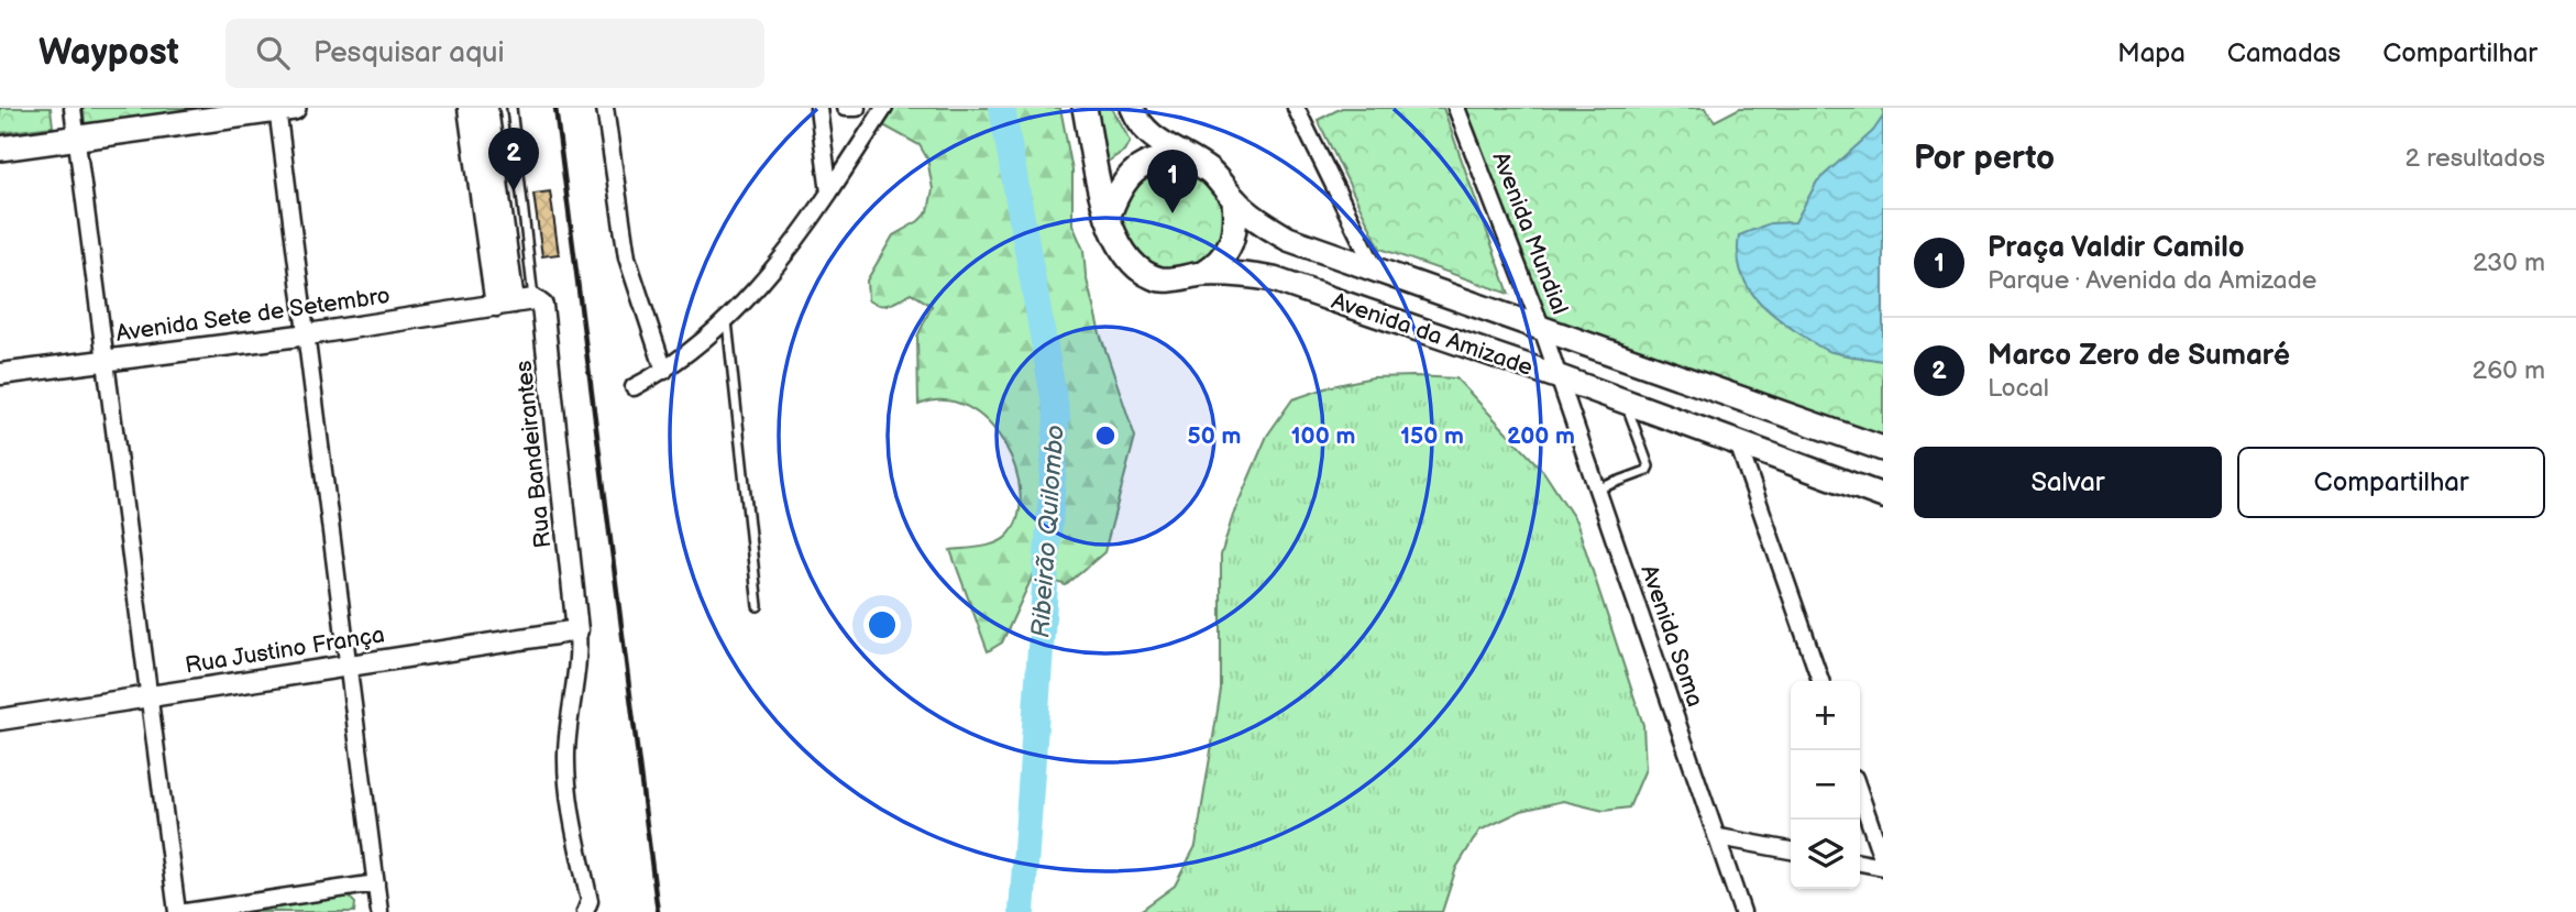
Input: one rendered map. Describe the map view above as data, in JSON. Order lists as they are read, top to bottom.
{
  "streets": {
    "main road": ["Avenida da Amizade"],
    "street": [
      "Avenida Mundial",
      "Avenida Sete de Setembro",
      "Rua Bandeirantes",
      "Avenida Soma",
      "Rua Justino França"
    ]
  },
  "crossings": [
    ["Avenida Mundial", "Avenida da Amizade"],
    ["Avenida Mundial", "Avenida Soma"],
    ["Avenida da Amizade", "Avenida Soma"],
    ["Rua Bandeirantes", "Rua Justino França"]
  ],
  "water": ["Ribeirão Quilombo"],
  "page": {
    "header": "Waypost",
    "search": "Pesquisar aqui",
    "nav": ["Mapa", "Camadas", "Compartilhar"],
    "heading": ["Por perto", "2 resultados"],
    "pins": ["2", "1"],
    "list": [
      {
        "mark": "1",
        "name": "Praça Valdir Camilo",
        "note": "Parque · Avenida da Amizade",
        "value": "230 m"
      },
      {
        "mark": "2",
        "name": "Marco Zero de Sumaré",
        "note": "Local",
        "value": "260 m"
      }
    ],
    "buttons": ["Salvar", "Compartilhar"],
    "map_buttons": ["+", "−"]
  },
  "rings": [
    "50 m",
    "100 m",
    "150 m",
    "200 m"
  ]
}
